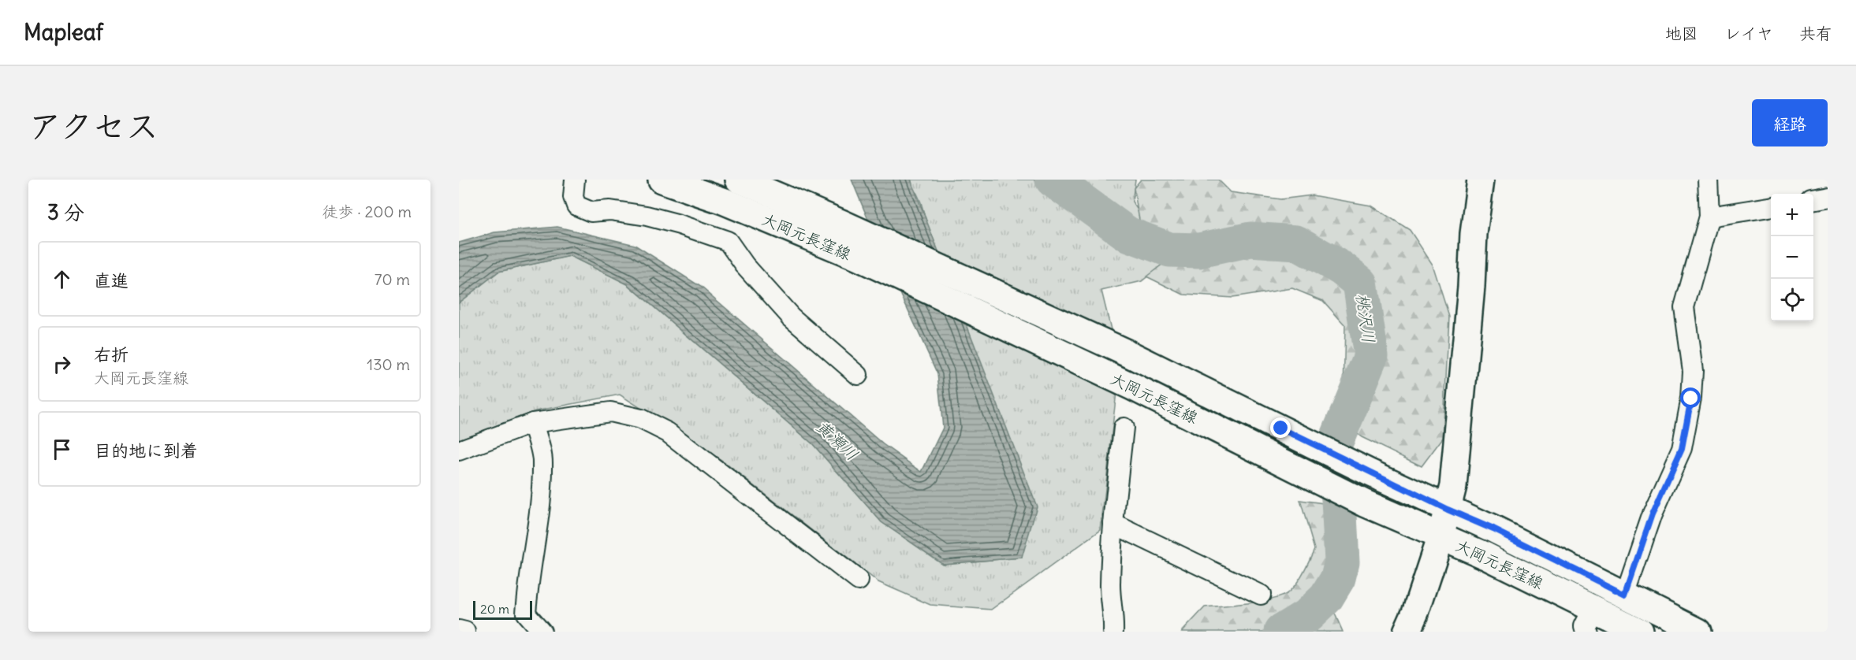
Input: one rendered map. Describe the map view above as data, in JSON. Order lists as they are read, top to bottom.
{
  "streets": {
    "main road": ["大岡元長窪線"]
  },
  "water": ["桃沢川", "黄瀬川"],
  "scale_bar": "20 m",
  "page": {
    "header": "Mapleaf",
    "nav": ["地図", "レイヤ", "共有"],
    "title": "アクセス",
    "buttons": "経路",
    "heading": ["3 分", "徒歩 · 200 m"],
    "map_buttons": ["+", "−"],
    "list": [
      ["直進", "70 m"],
      ["右折", "大岡元長窪線", "130 m"],
      "目的地に到着"
    ],
    "scale": "20 m"
  }
}
